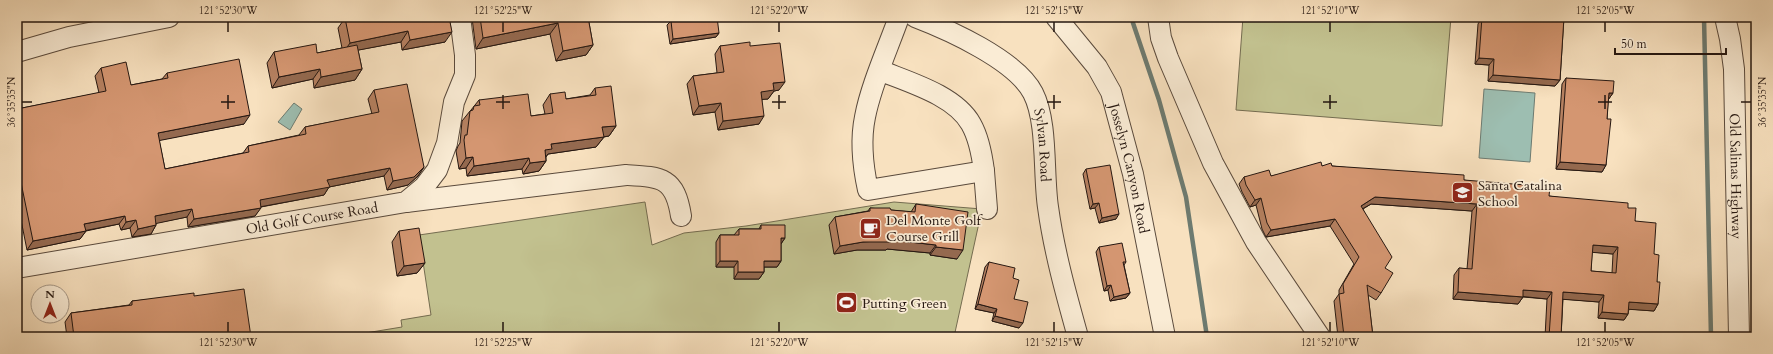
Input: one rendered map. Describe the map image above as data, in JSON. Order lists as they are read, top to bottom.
{
  "streets": {
    "street": [
      "Sylvan Road",
      "Josselyn Canyon Road",
      "Old Salinas Highway",
      "Old Golf Course Road"
    ]
  },
  "places": {
    "school or university": ["Santa Catalina School"],
    "cafe": ["Del Monte Golf Course Grill"],
    "sports": ["Putting Green"]
  },
  "scale_bar": "50 m",
  "north": "top",
  "coordinates": [
    "121°52'30\"W",
    "121°52'25\"W",
    "121°52'20\"W",
    "121°52'15\"W",
    "121°52'10\"W",
    "121°52'05\"W",
    "36°35'35\"N"
  ]
}
